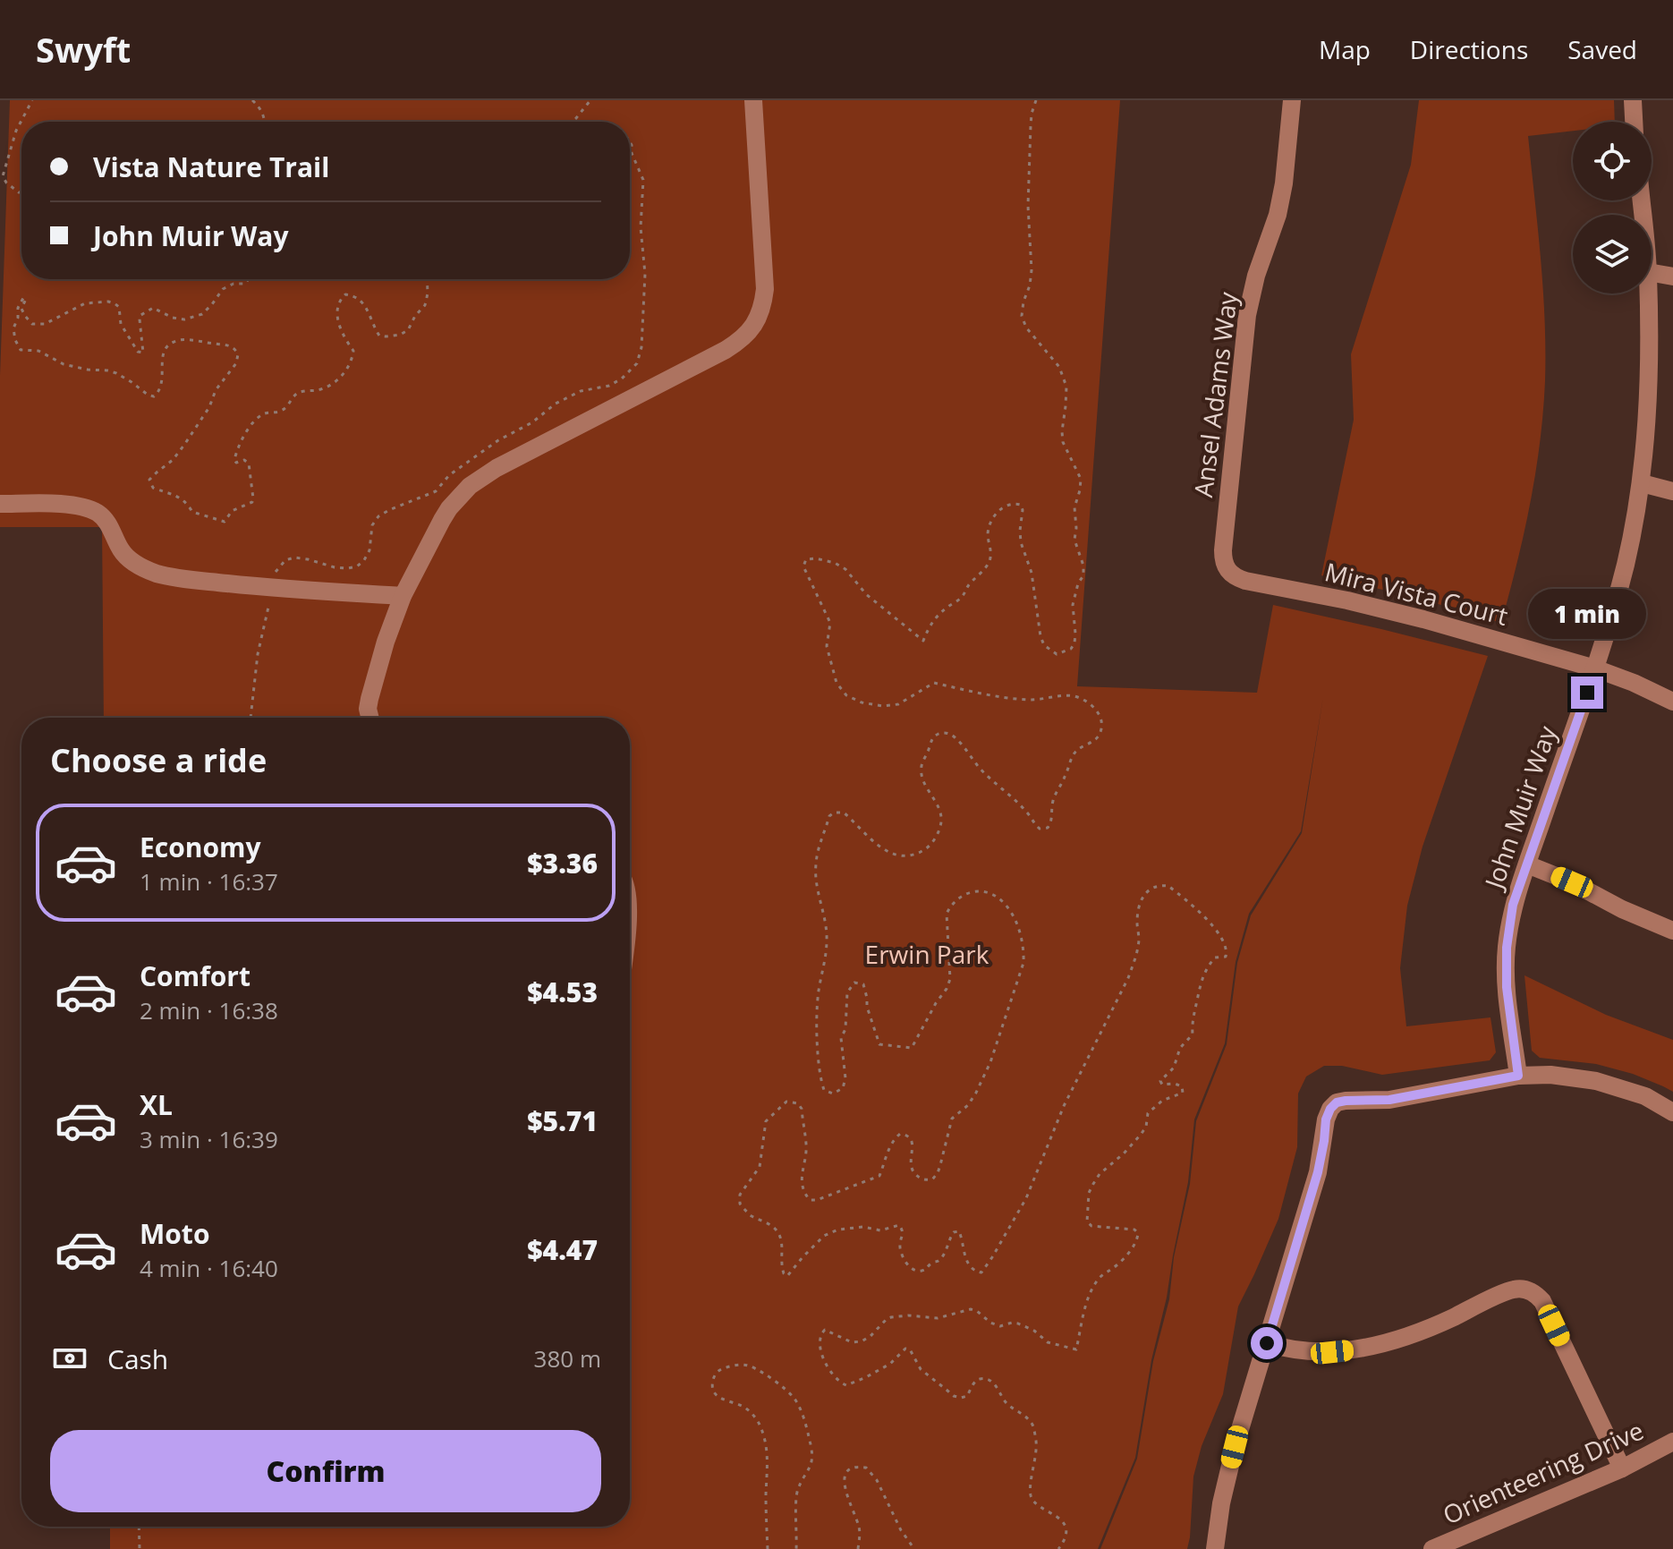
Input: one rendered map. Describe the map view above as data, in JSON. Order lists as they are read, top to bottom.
{
  "streets": {
    "street": [
      "Ansel Adams Way",
      "Mira Vista Court",
      "John Muir Way",
      "Orienteering Drive"
    ]
  },
  "crossings": [
    ["Ansel Adams Way", "Mira Vista Court"],
    ["Mira Vista Court", "John Muir Way"]
  ],
  "parks": ["Erwin Park"],
  "page": {
    "header": "Swyft",
    "nav": ["Map", "Directions", "Saved"],
    "banner": ["Vista Nature Trail", "John Muir Way"],
    "bubble": "1 min",
    "heading": "Choose a ride",
    "list": [
      {
        "name": "Economy",
        "note": "1 min · 16:37",
        "value": "$3.36"
      },
      {
        "name": "Comfort",
        "note": "2 min · 16:38",
        "value": "$4.53"
      },
      {
        "name": "XL",
        "note": "3 min · 16:39",
        "value": "$5.71"
      },
      {
        "name": "Moto",
        "note": "4 min · 16:40",
        "value": "$4.47"
      }
    ],
    "pay": ["Cash", "380 m"],
    "buttons": "Confirm"
  }
}
